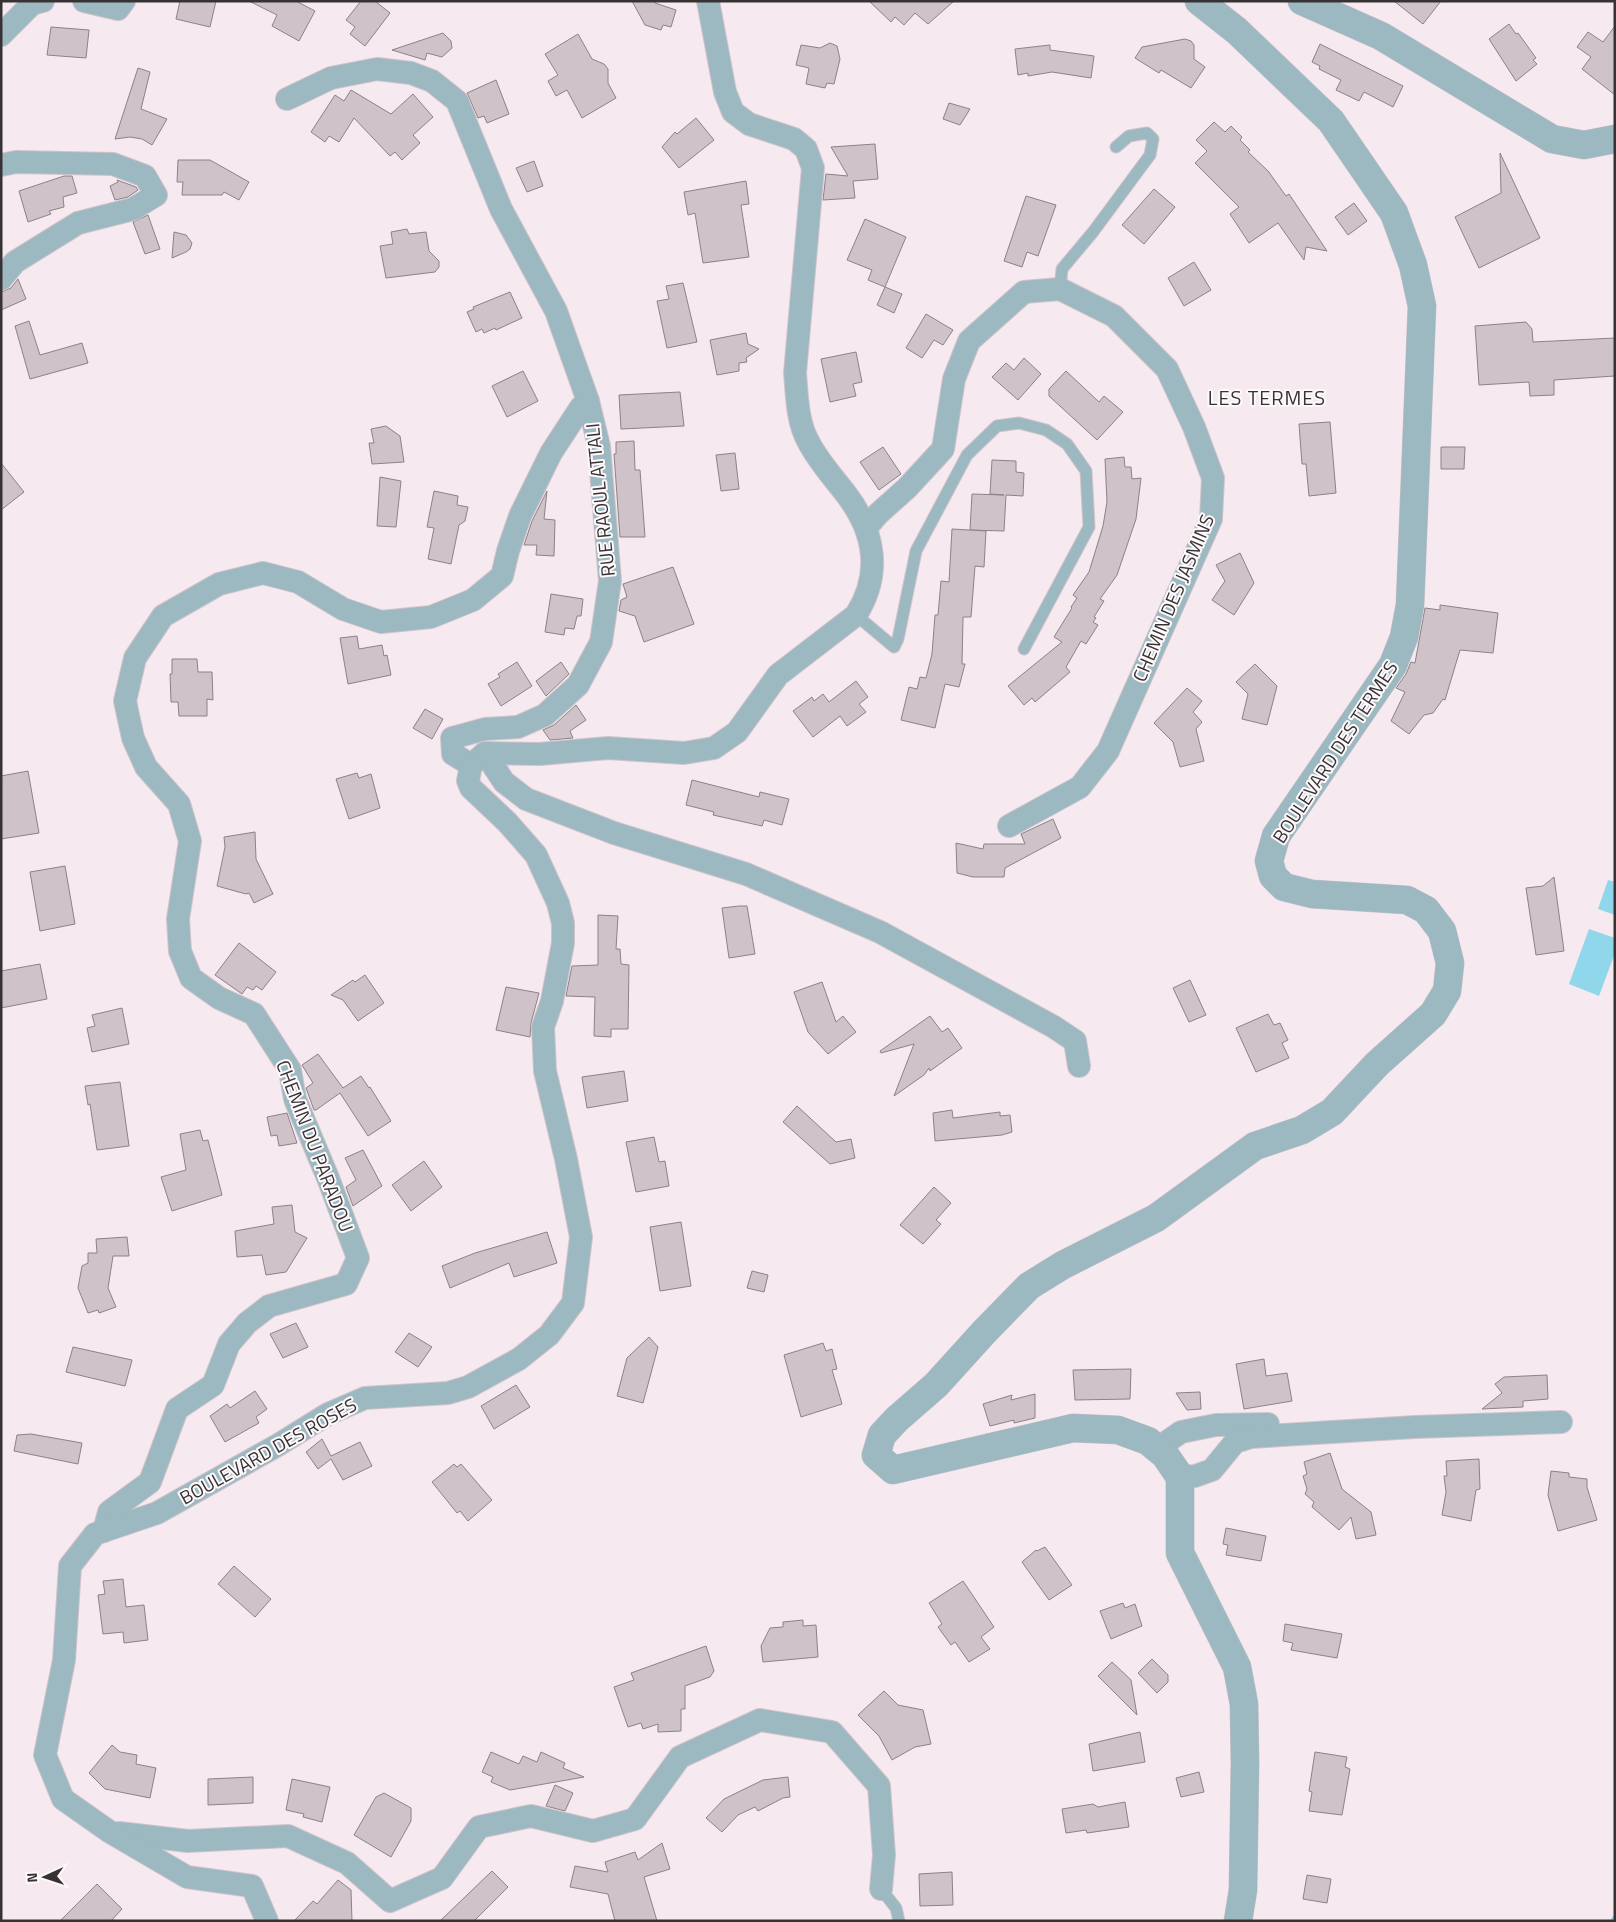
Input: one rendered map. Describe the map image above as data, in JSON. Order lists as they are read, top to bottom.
{
  "streets": {
    "street": [
      "RUE RAOUL ATTALI",
      "CHEMIN DES JASMINS",
      "BOULEVARD DES TERMES",
      "CHEMIN DU PARADOU",
      "BOULEVARD DES ROSES"
    ]
  },
  "crossings": [
    ["RUE RAOUL ATTALI", "CHEMIN DU PARADOU"],
    ["RUE RAOUL ATTALI", "BOULEVARD DES ROSES"],
    ["CHEMIN DU PARADOU", "BOULEVARD DES ROSES"]
  ],
  "districts": ["LES TERMES"],
  "north": "left"
}
